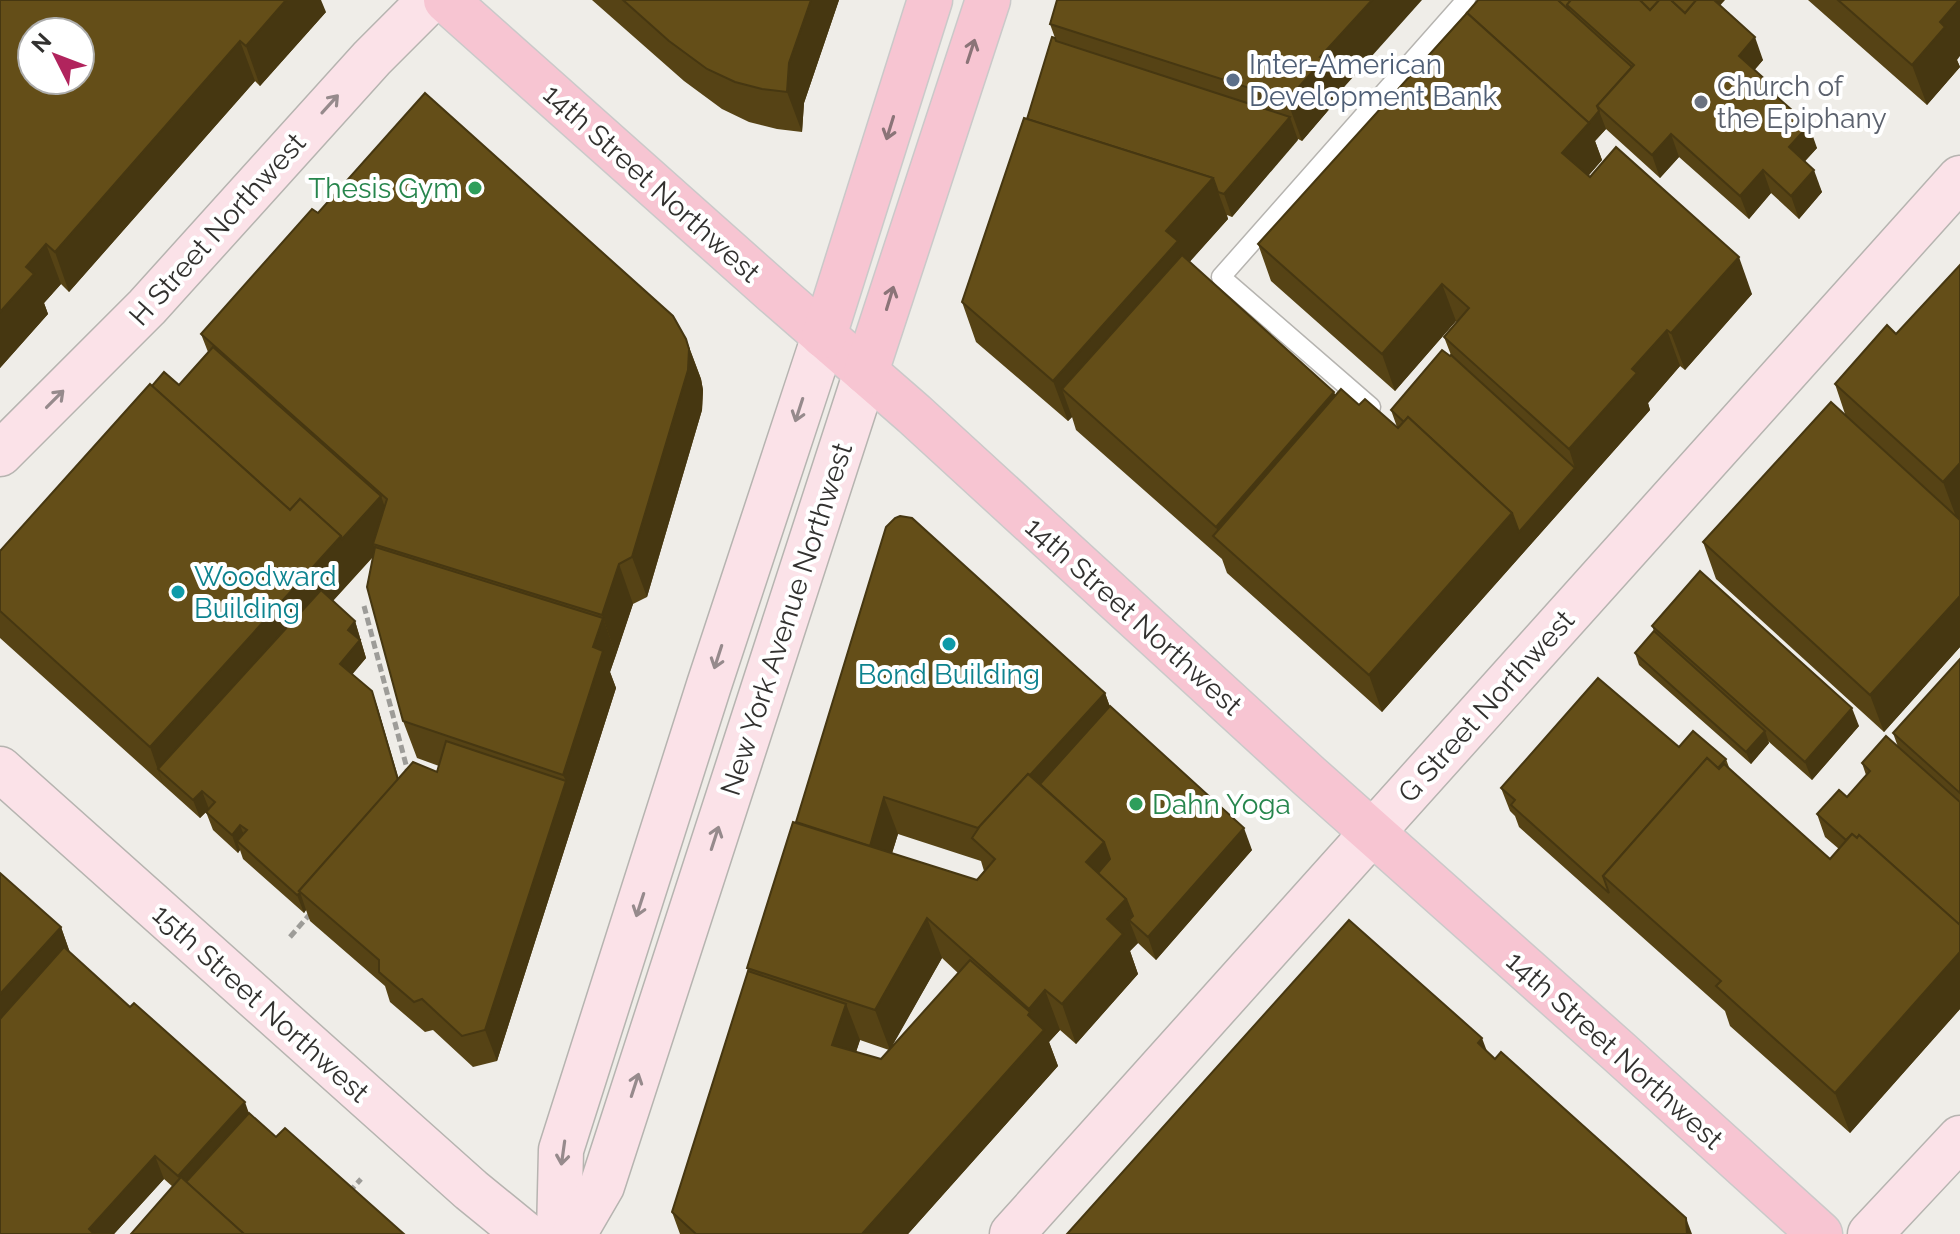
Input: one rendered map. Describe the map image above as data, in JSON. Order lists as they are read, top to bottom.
{
  "streets": {
    "main road": [
      "14th Street Northwest",
      "H Street Northwest",
      "New York Avenue Northwest",
      "G Street Northwest",
      "15th Street Northwest"
    ]
  },
  "crossings": [
    ["14th Street Northwest", "New York Avenue Northwest"],
    ["14th Street Northwest", "G Street Northwest"]
  ],
  "one_way": ["H Street Northwest"],
  "places": [
    "Inter-American Development Bank",
    "Church of the Epiphany",
    "Thesis Gym",
    "Woodward Building",
    "Bond Building",
    "Dahn Yoga"
  ],
  "north": "top left"
}
